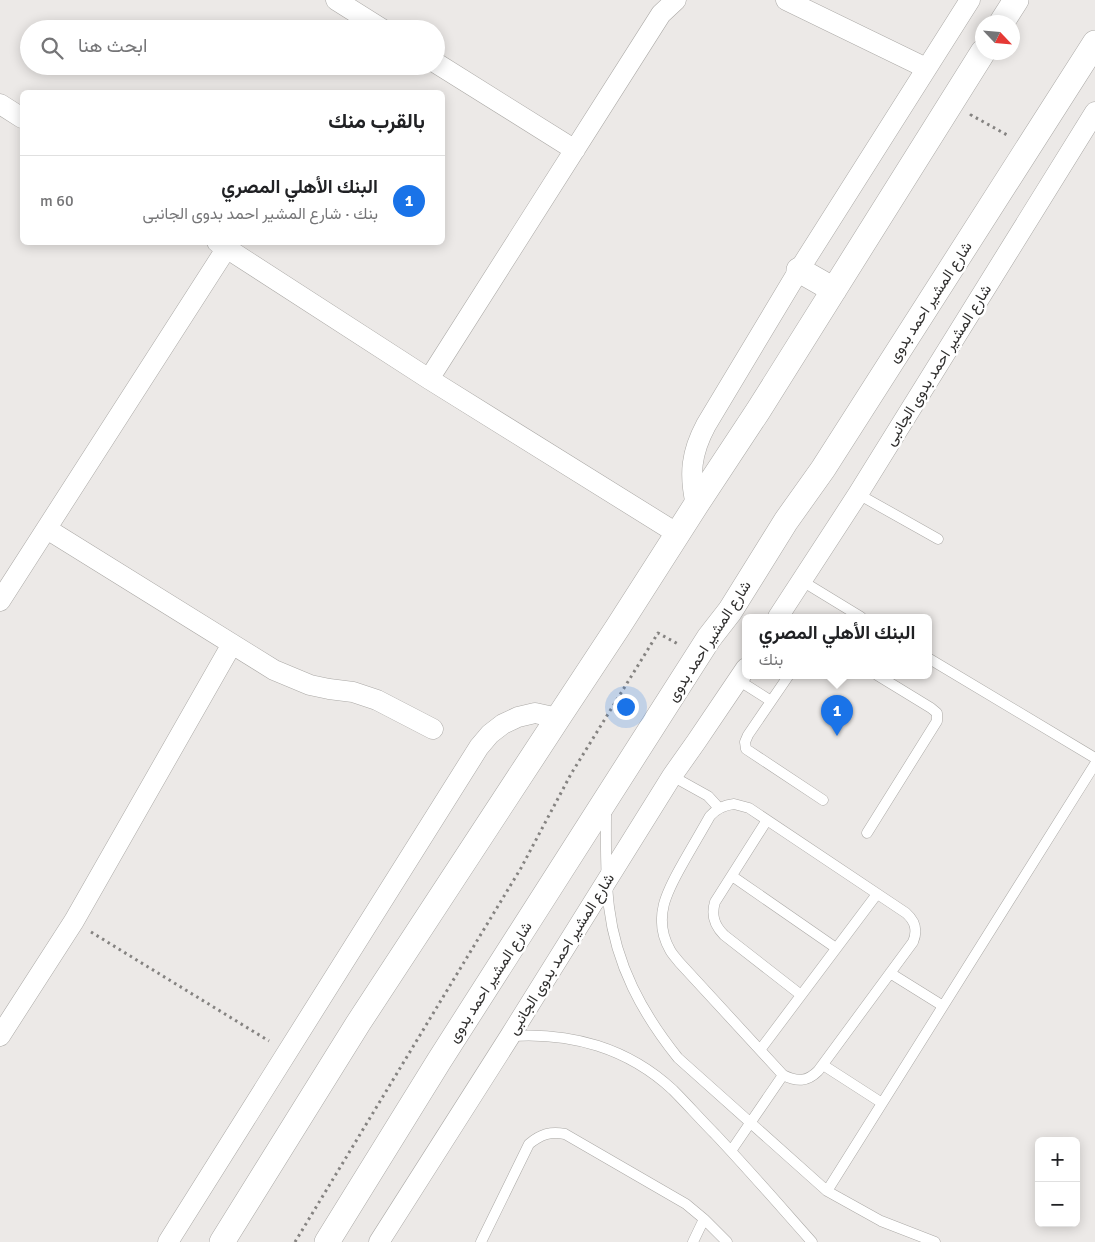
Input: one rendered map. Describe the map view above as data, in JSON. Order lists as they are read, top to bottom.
{
  "streets": {
    "street": ["شارع المشير احمد بدوى", "شارع المشير احمد بدوى الجانبى"]
  },
  "north": "bottom right",
  "page": {
    "search": "ابحث هنا",
    "heading": "بالقرب منك",
    "list": [
      {
        "mark": "1",
        "name": "البنك الأهلي المصري",
        "note": "بنك · شارع المشير احمد بدوى الجانبى",
        "value": "60 m"
      }
    ],
    "popup": ["البنك الأهلي المصري", "بنك"],
    "pins": "1",
    "map_buttons": ["+", "−"]
  }
}
